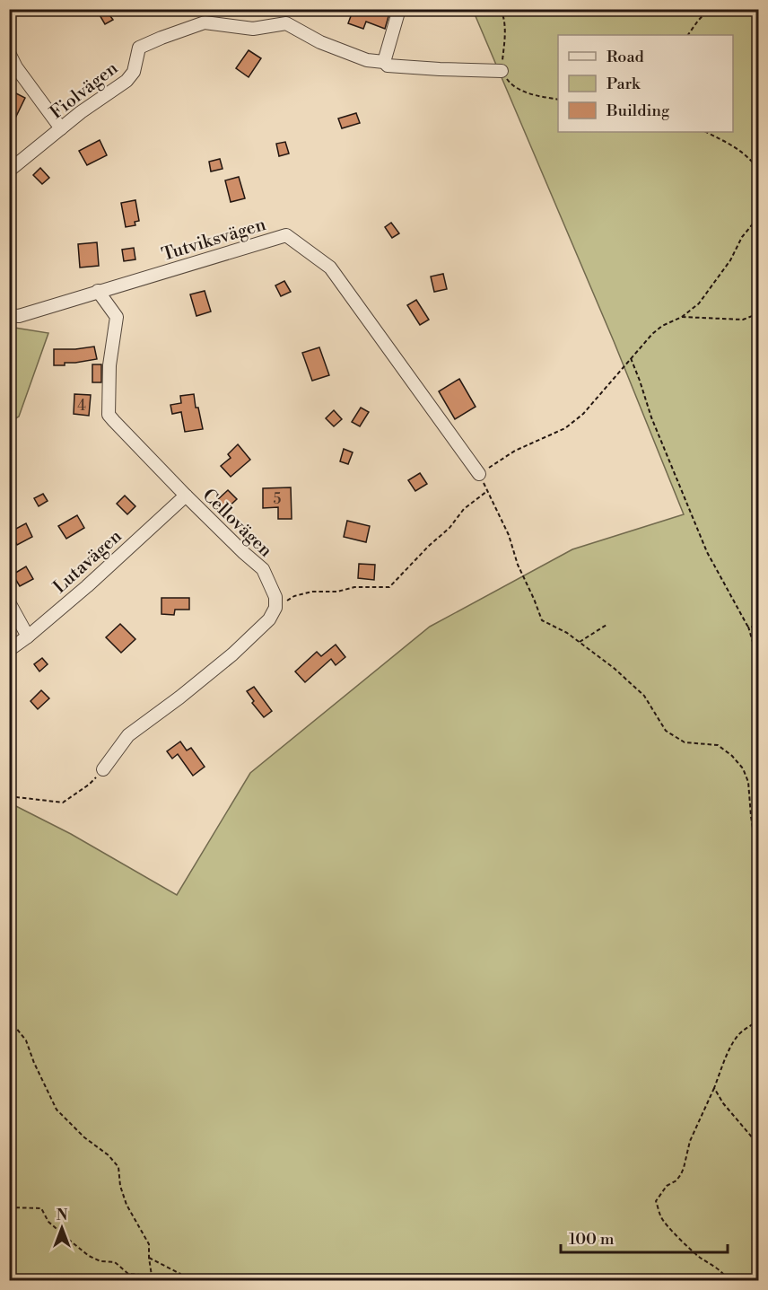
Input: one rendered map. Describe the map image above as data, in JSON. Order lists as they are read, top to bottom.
{
  "streets": {
    "street": [
      "Fiolvägen",
      "Tutviksvägen",
      "Cellovägen",
      "Lutavägen"
    ]
  },
  "crossings": [
    ["Tutviksvägen", "Cellovägen"],
    ["Cellovägen", "Lutavägen"]
  ],
  "house_numbers": ["4", "5"],
  "legend": ["Road", "Park", "Building"],
  "scale_bar": "100 m",
  "north": "top"
}
